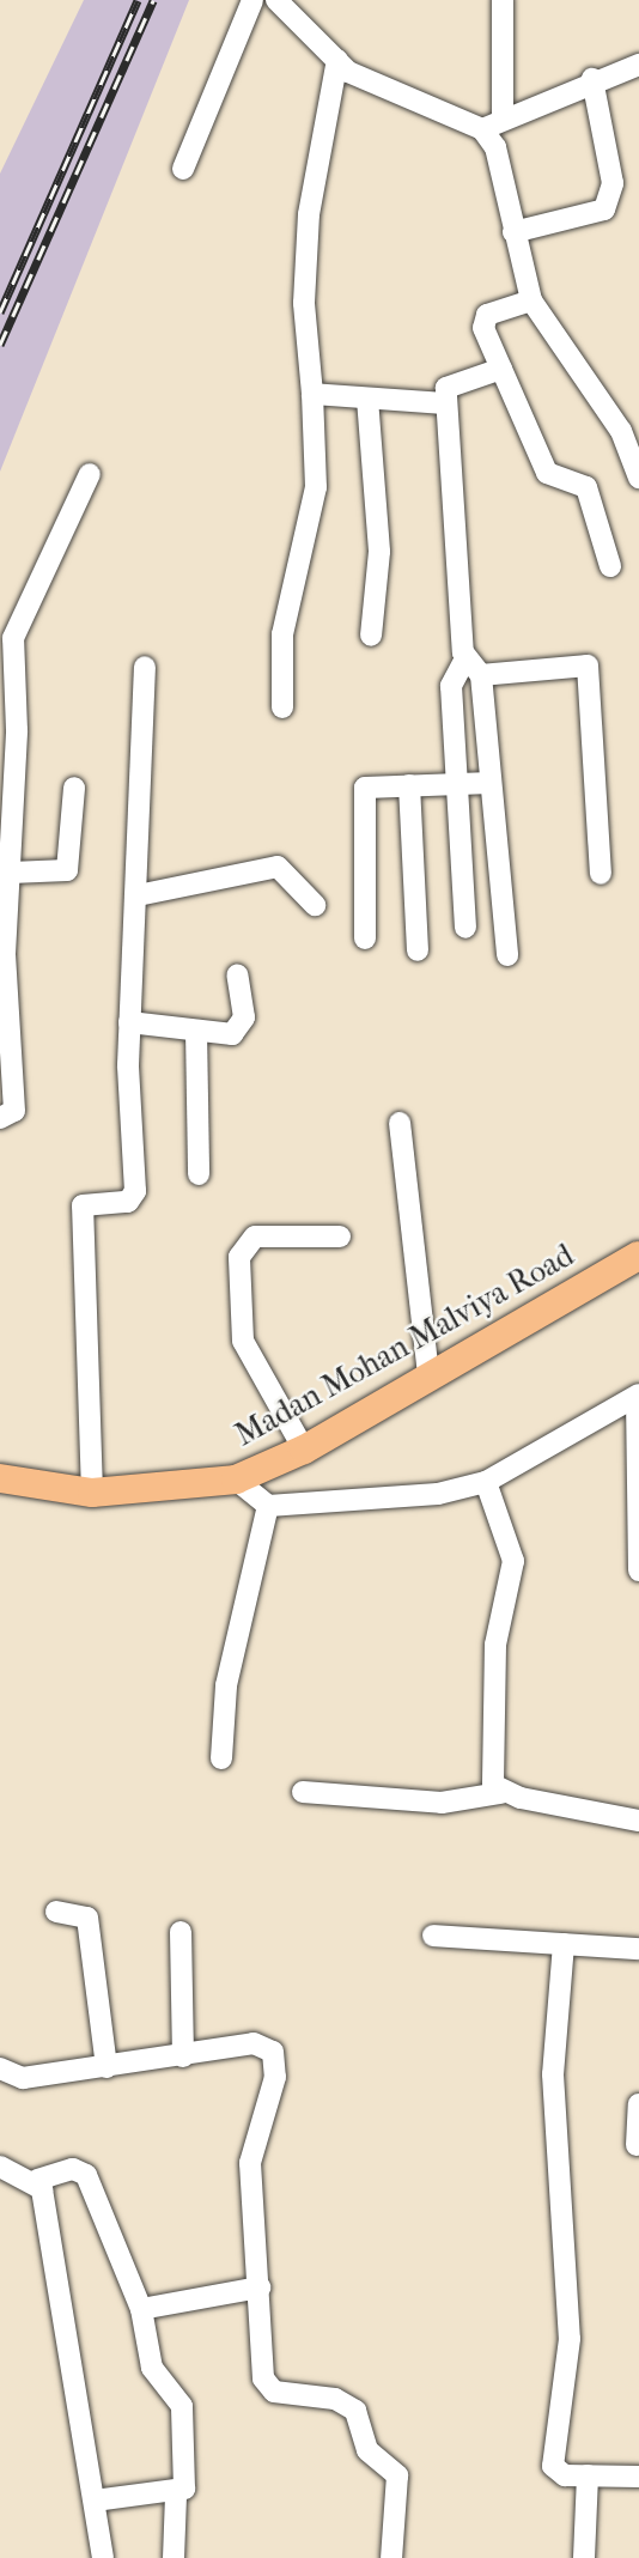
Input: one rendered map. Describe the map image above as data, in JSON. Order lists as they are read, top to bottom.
{
  "streets": {
    "highway": ["Madan Mohan Malviya Road"]
  }
}
